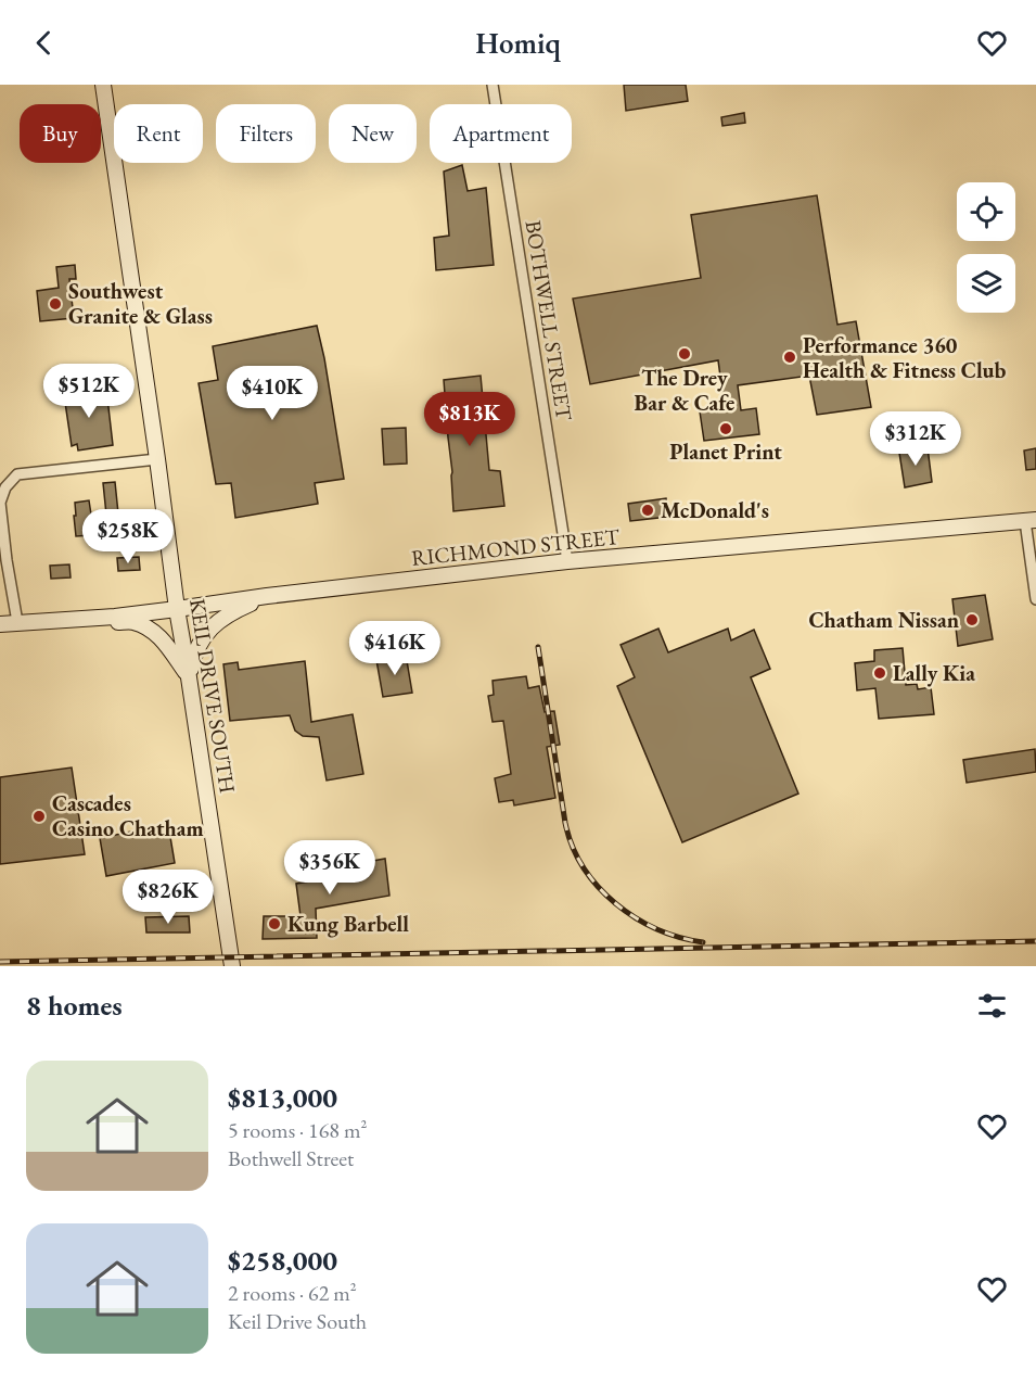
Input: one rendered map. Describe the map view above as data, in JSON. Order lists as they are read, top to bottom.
{
  "streets": {
    "main road": ["RICHMOND STREET", "KEIL DRIVE SOUTH"],
    "street": ["BOTHWELL STREET"]
  },
  "crossings": [
    ["BOTHWELL STREET", "RICHMOND STREET"],
    ["RICHMOND STREET", "KEIL DRIVE SOUTH"]
  ],
  "places": [
    "Southwest Granite & Glass",
    "The Drey Bar & Cafe",
    "Performance 360 Health & Fitness Club",
    "Planet Print",
    "McDonald's",
    "Chatham Nissan",
    "Lally Kia",
    "Cascades Casino Chatham",
    "Kung Barbell"
  ],
  "page": {
    "header": "Homiq",
    "chip": [
      "Buy",
      "Rent",
      "Filters",
      "New",
      "Apartment"
    ],
    "price": [
      "$512K",
      "$410K",
      "$813K",
      "$312K",
      "$258K",
      "$416K",
      "$356K",
      "$826K"
    ],
    "heading": "8 homes",
    "list": [
      {
        "name": "$813,000",
        "note": "5 rooms · 168 m² · Bothwell Street"
      },
      {
        "name": "$258,000",
        "note": "2 rooms · 62 m² · Keil Drive South"
      }
    ]
  }
}
